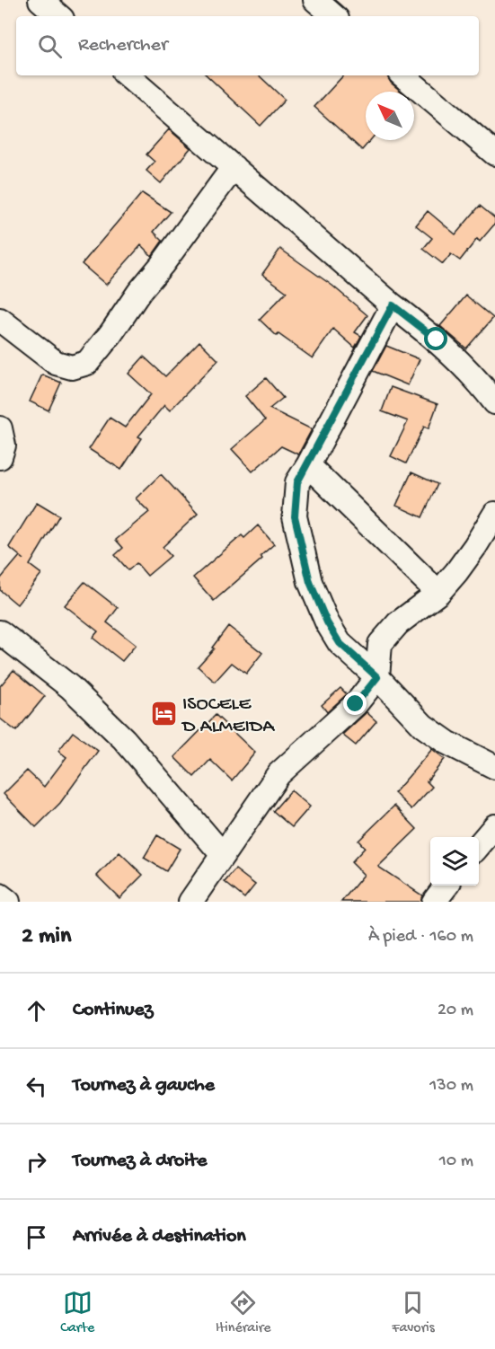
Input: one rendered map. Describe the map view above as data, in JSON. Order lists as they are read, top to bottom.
{
  "places": {
    "hotel": ["ISOCELE D ALMEIDA"]
  },
  "north": "top left",
  "page": {
    "search": "Rechercher",
    "heading": ["2 min", "À pied · 160 m"],
    "list": [
      ["Continuez", "20 m"],
      ["Tournez à gauche", "130 m"],
      ["Tournez à droite", "10 m"],
      "Arrivée à destination"
    ],
    "nav": ["Carte", "Itinéraire", "Favoris"]
  }
}
